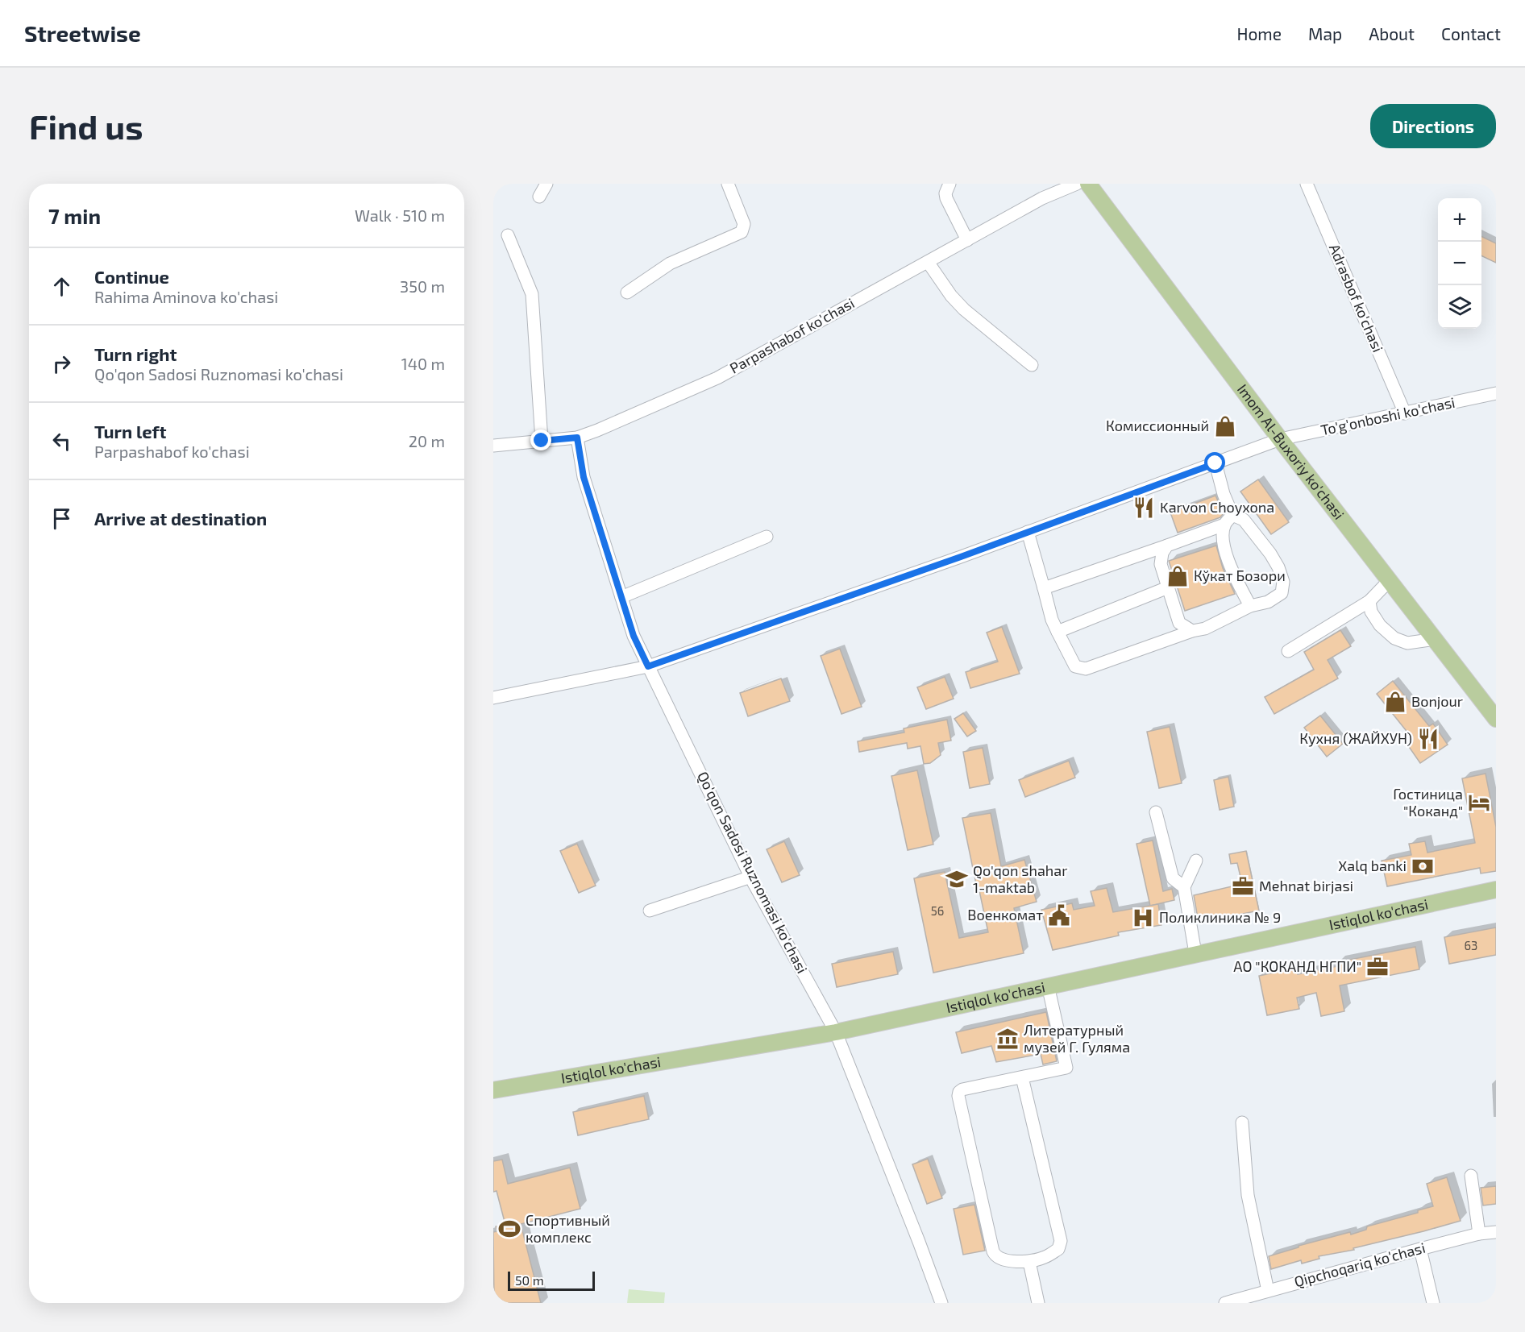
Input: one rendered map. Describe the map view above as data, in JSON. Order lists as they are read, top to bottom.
{
  "streets": {
    "main road": ["Imom Al-Buxoriy ko'chasi", "Istiqlol ko'chasi"],
    "street": [
      "Adrasbof ko'chasi",
      "Parpashabof ko'chasi",
      "To'g'onboshi ko'chasi",
      "Qo'qon Sadosi Ruznomasi ko'chasi",
      "Qipchoqariq ko'chasi"
    ]
  },
  "crossings": [
    ["Adrasbof ko'chasi", "To'g'onboshi ko'chasi"],
    ["Parpashabof ko'chasi", "Qo'qon Sadosi Ruznomasi ko'chasi"],
    ["To'g'onboshi ko'chasi", "Imom Al-Buxoriy ko'chasi"],
    ["To'g'onboshi ko'chasi", "Qo'qon Sadosi Ruznomasi ko'chasi"],
    ["Qo'qon Sadosi Ruznomasi ko'chasi", "Istiqlol ko'chasi"]
  ],
  "places": {
    "shop": ["Комиссионный", "Кўкат Бозори", "Bonjour"],
    "restaurant": ["Karvon Choyxona", "Кухня (ЖАЙХУН)"],
    "hotel": ["Гостиница \"Коканд\""],
    "bank": ["Xalq banki"],
    "school or university": ["Qo'qon shahar 1-maktab"],
    "office": ["Mehnat birjasi", "АО \"КОКАНД НГПИ\""],
    "public building": ["Военкомат"],
    "hospital": ["Поликлиника № 9"],
    "museum": ["Литературный музей Г. Гуляма"],
    "sports": ["Спортивный комплекс"]
  },
  "house_numbers": ["56", "63"],
  "scale_bar": "50 m",
  "page": {
    "header": "Streetwise",
    "nav": [
      "Home",
      "Map",
      "About",
      "Contact"
    ],
    "buttons": "Directions",
    "title": "Find us",
    "heading": ["7 min", "Walk · 510 m"],
    "map_buttons": ["+", "−"],
    "list": [
      ["Continue", "Rahima Aminova ko'chasi", "350 m"],
      ["Turn right", "Qo'qon Sadosi Ruznomasi ko'chasi", "140 m"],
      ["Turn left", "Parpashabof ko'chasi", "20 m"],
      "Arrive at destination"
    ],
    "scale": "50 m"
  }
}
